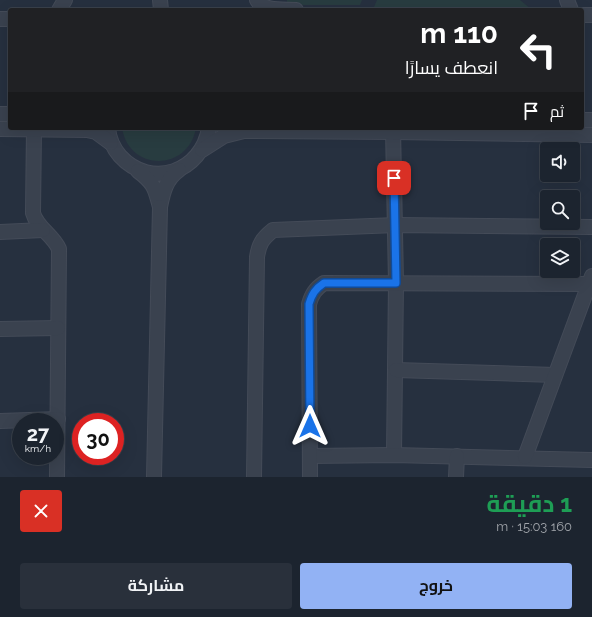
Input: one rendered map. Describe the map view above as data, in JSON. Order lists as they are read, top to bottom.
{
  "page": {
    "turn": ["110 m", "انعطف يسارًا"],
    "then": "ثم",
    "speed": "27 km/h",
    "limit": "30",
    "heading": ["1 دقيقة", "160 m · 15:03"],
    "buttons": ["خروج", "مشاركة"]
  }
}
